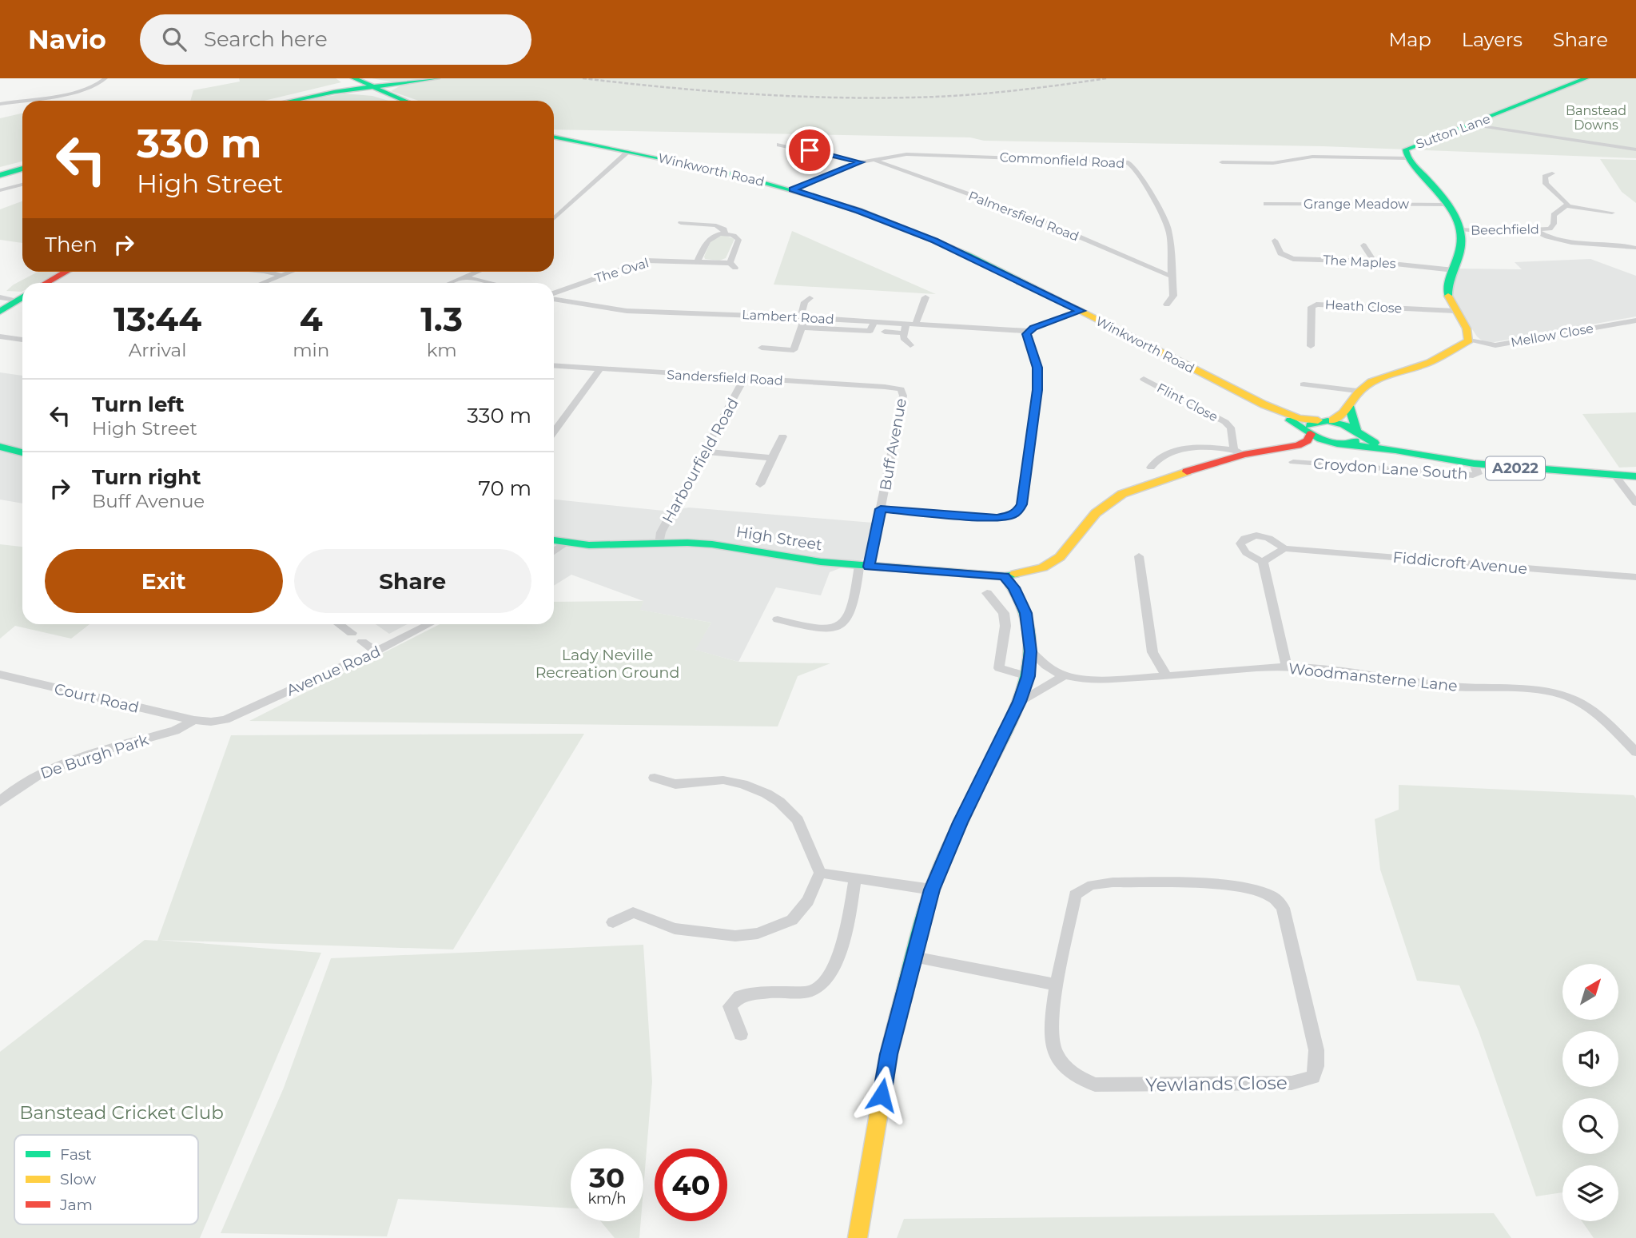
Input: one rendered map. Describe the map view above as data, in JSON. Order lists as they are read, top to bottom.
{
  "streets": {
    "main road": [
      "Sutton Lane",
      "Winkworth Road",
      "A2022",
      "High Street"
    ],
    "street": [
      "Commonfield Road",
      "Grange Meadow",
      "Palmersfield Road",
      "Beechfield",
      "The Maples",
      "The Oval",
      "Heath Close",
      "Lambert Road",
      "Mellow Close",
      "Sandersfield Road",
      "Flint Close",
      "Buff Avenue",
      "Harbourfield Road",
      "Croydon Lane South",
      "Fiddicroft Avenue",
      "Avenue Road",
      "Woodmansterne Lane",
      "Court Road",
      "De Burgh Park",
      "Yewlands Close"
    ]
  },
  "crossings": [
    ["Sutton Lane", "Grange Meadow"],
    ["Sutton Lane", "Beechfield"],
    ["Commonfield Road", "Palmersfield Road"],
    ["Winkworth Road", "A2022"],
    ["Sandersfield Road", "Buff Avenue"],
    ["Sandersfield Road", "Harbourfield Road"],
    ["Buff Avenue", "High Street"],
    ["Harbourfield Road", "High Street"],
    ["Croydon Lane South", "A2022"],
    ["Avenue Road", "Court Road"],
    ["Court Road", "De Burgh Park"]
  ],
  "parks": ["Banstead Downs", "Lady Neville Recreation Ground", "Banstead Cricket Club"],
  "legend": ["Fast", "Slow", "Jam"],
  "north": "top right",
  "page": {
    "header": "Navio",
    "search": "Search here",
    "nav": ["Map", "Layers", "Share"],
    "turn": ["330 m", "High Street"],
    "then": "Then",
    "eta": [
      "13:44",
      "Arrival",
      "4",
      "min",
      "1.3",
      "km"
    ],
    "list": [
      {
        "name": "Turn left",
        "note": "High Street",
        "value": "330 m"
      },
      {
        "name": "Turn right",
        "note": "Buff Avenue",
        "value": "70 m"
      }
    ],
    "buttons": ["Exit", "Share"],
    "speed": "30 km/h",
    "limit": "40"
  }
}
